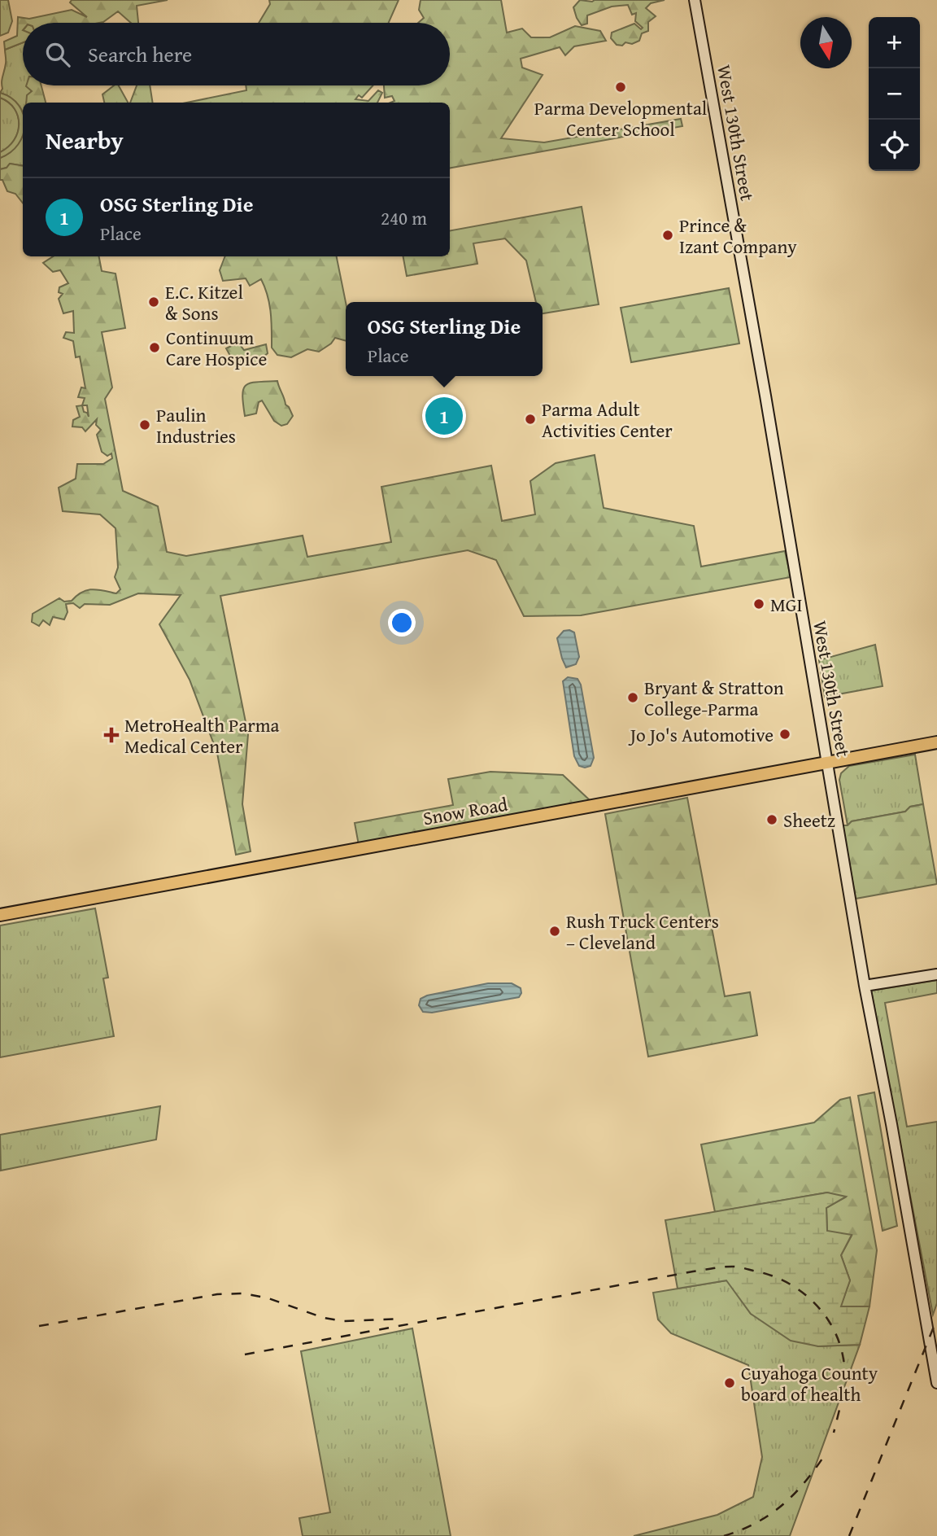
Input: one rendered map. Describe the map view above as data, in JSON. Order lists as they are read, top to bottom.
{
  "streets": {
    "main road": ["West 130th Street", "Snow Road"]
  },
  "crossings": [
    ["West 130th Street", "Snow Road"]
  ],
  "places": {
    "other": [
      "Parma Developmental Center School",
      "Prince & Izant Company",
      "E.C. Kitzel & Sons",
      "Continuum Care Hospice",
      "Parma Adult Activities Center",
      "Paulin Industries",
      "MGI",
      "Bryant & Stratton College-Parma",
      "Jo Jo's Automotive",
      "Sheetz",
      "Rush Truck Centers – Cleveland",
      "Cuyahoga County board of health"
    ],
    "health": ["MetroHealth Parma Medical Center"]
  },
  "north": "bottom",
  "page": {
    "map_buttons": ["+", "−"],
    "search": "Search here",
    "heading": "Nearby",
    "list": [
      {
        "mark": "1",
        "name": "OSG Sterling Die",
        "note": "Place",
        "value": "240 m"
      }
    ],
    "popup": ["OSG Sterling Die", "Place"],
    "pins": "1"
  }
}
